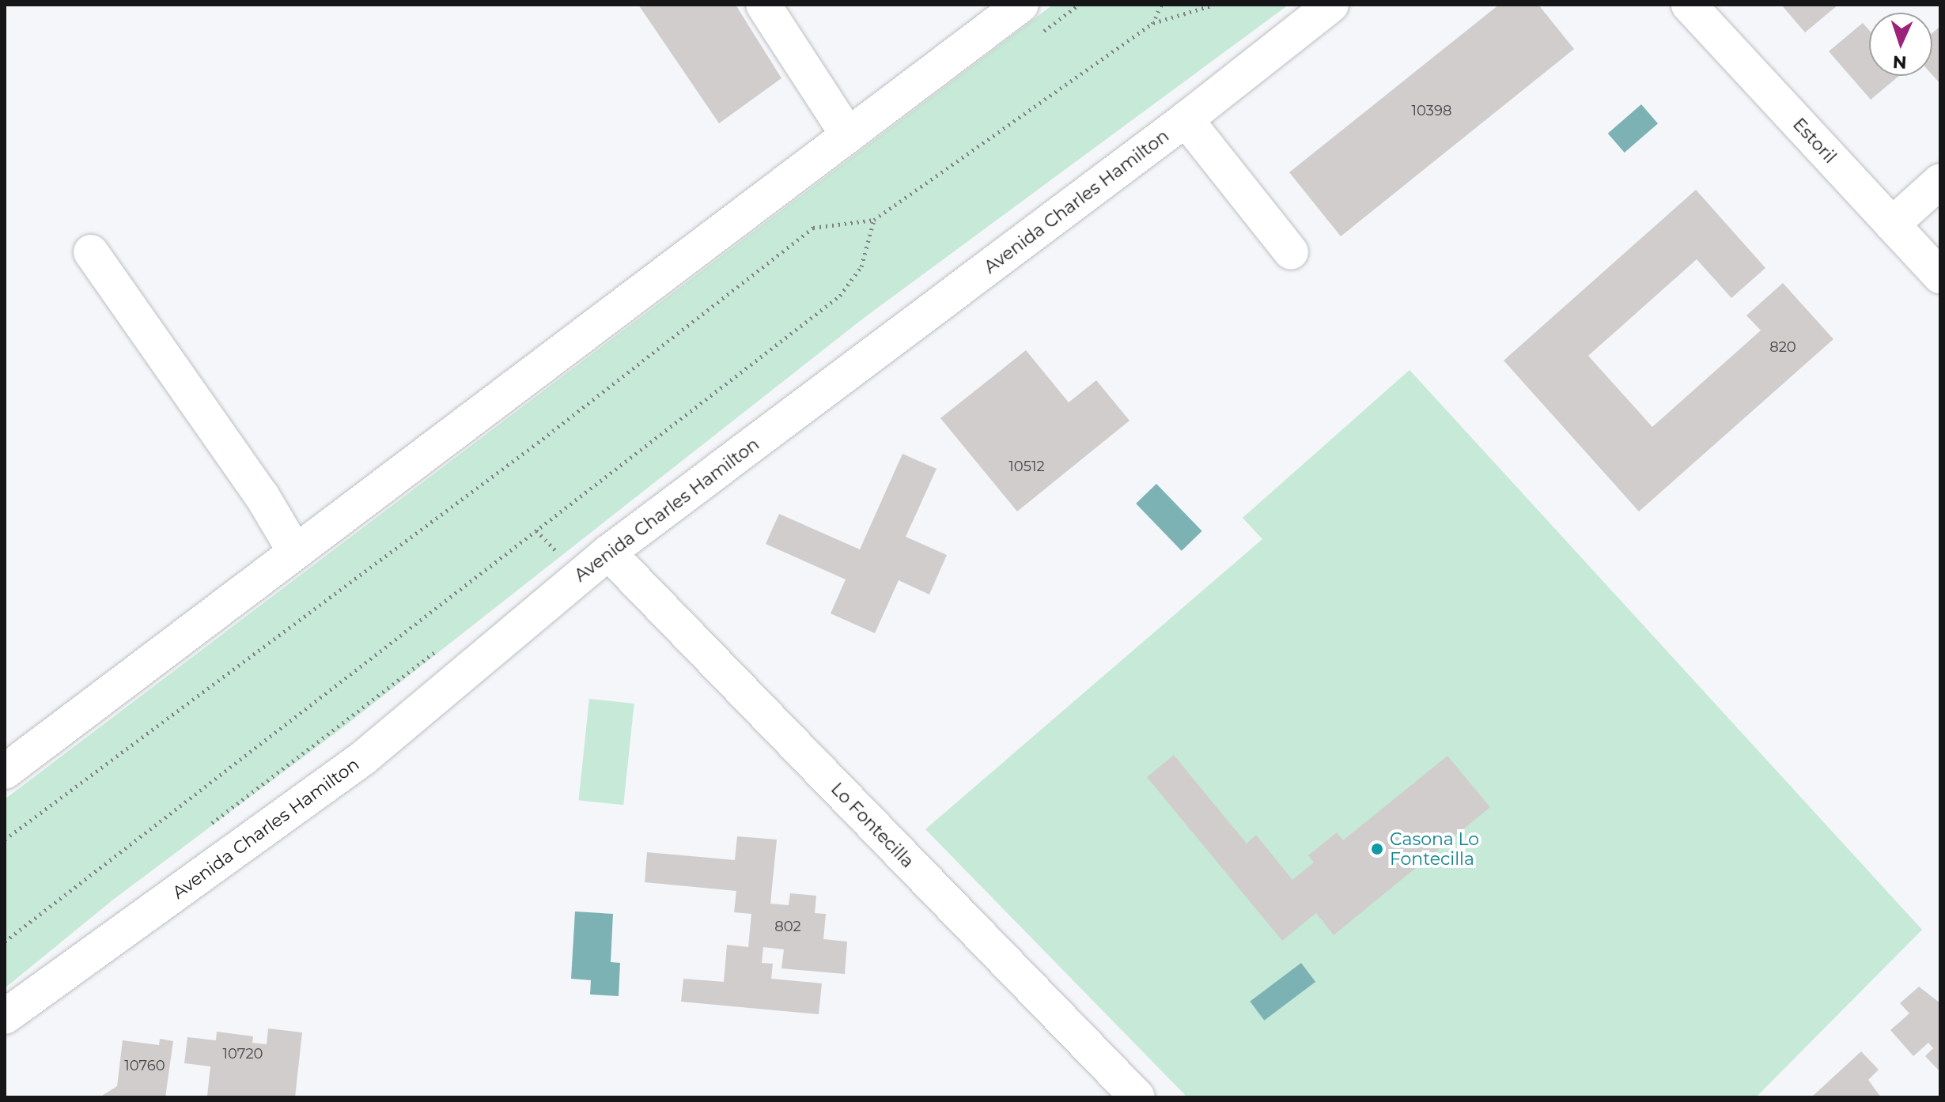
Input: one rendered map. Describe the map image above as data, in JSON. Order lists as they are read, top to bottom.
{
  "streets": {
    "main road": ["Estoril", "Avenida Charles Hamilton", "Lo Fontecilla"]
  },
  "crossings": [
    ["Avenida Charles Hamilton", "Lo Fontecilla"]
  ],
  "places": ["Casona Lo Fontecilla"],
  "house_numbers": [
    "10398",
    "820",
    "10512",
    "802",
    "10720",
    "10760"
  ],
  "north": "bottom"
}
